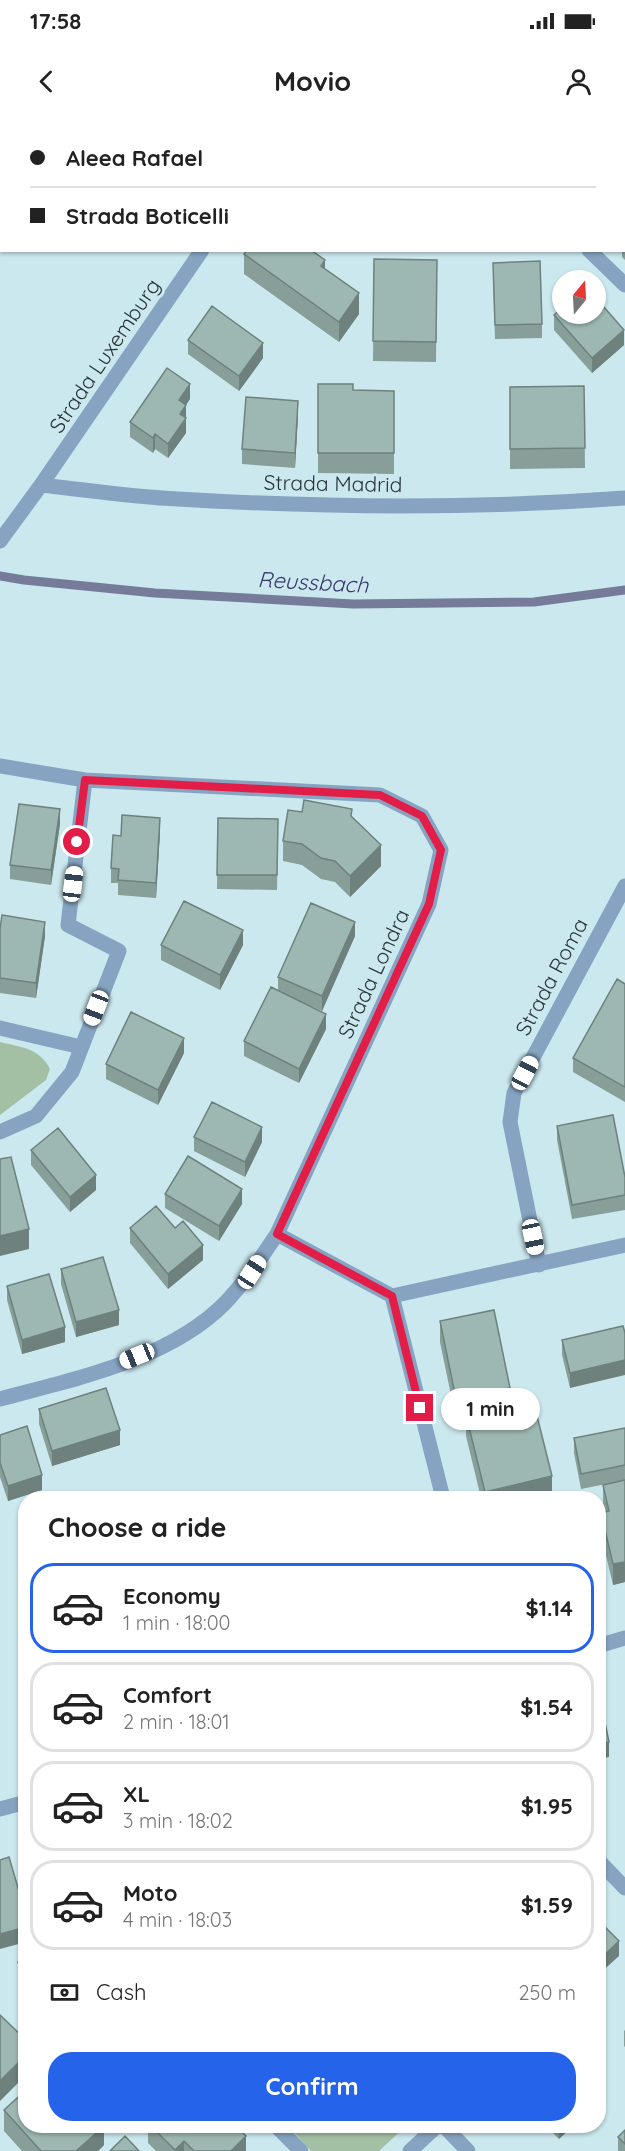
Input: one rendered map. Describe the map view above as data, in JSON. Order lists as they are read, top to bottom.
{
  "streets": {
    "street": [
      "Strada Luxemburg",
      "Strada Madrid",
      "Strada Londra",
      "Strada Roma"
    ]
  },
  "crossings": [
    ["Strada Luxemburg", "Strada Madrid"]
  ],
  "water": ["Reussbach"],
  "north": "top",
  "page": {
    "status": "17:58",
    "header": "Movio",
    "banner": ["Aleea Rafael", "Strada Boticelli"],
    "bubble": "1 min",
    "heading": "Choose a ride",
    "list": [
      {
        "name": "Economy",
        "note": "1 min · 18:00",
        "value": "$1.14"
      },
      {
        "name": "Comfort",
        "note": "2 min · 18:01",
        "value": "$1.54"
      },
      {
        "name": "XL",
        "note": "3 min · 18:02",
        "value": "$1.95"
      },
      {
        "name": "Moto",
        "note": "4 min · 18:03",
        "value": "$1.59"
      }
    ],
    "pay": ["Cash", "250 m"],
    "buttons": "Confirm"
  }
}
